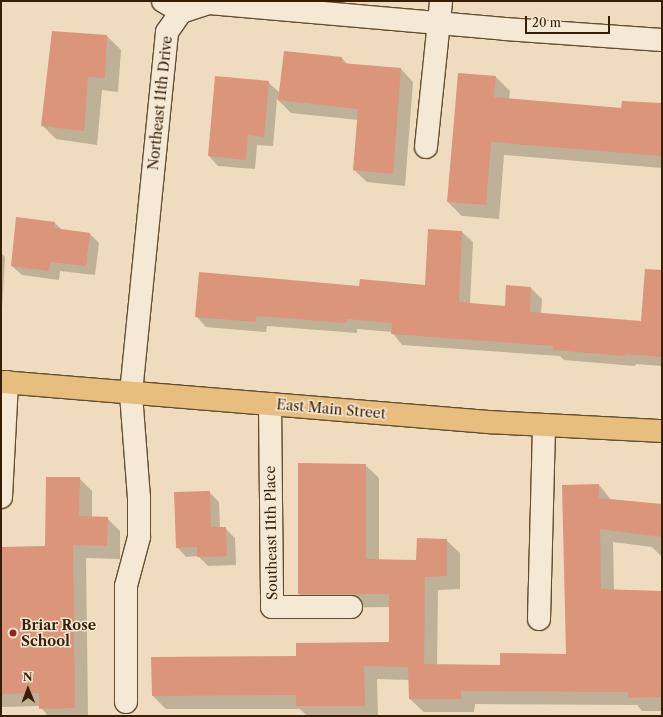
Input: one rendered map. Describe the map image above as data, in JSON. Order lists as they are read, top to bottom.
{
  "streets": {
    "main road": ["East Main Street"],
    "street": ["Northeast 11th Drive", "Southeast 11th Place"]
  },
  "crossings": [
    ["Northeast 11th Drive", "East Main Street"],
    ["East Main Street", "Southeast 11th Place"]
  ],
  "places": ["Briar Rose School"],
  "scale_bar": "20 m",
  "north": "top"
}
